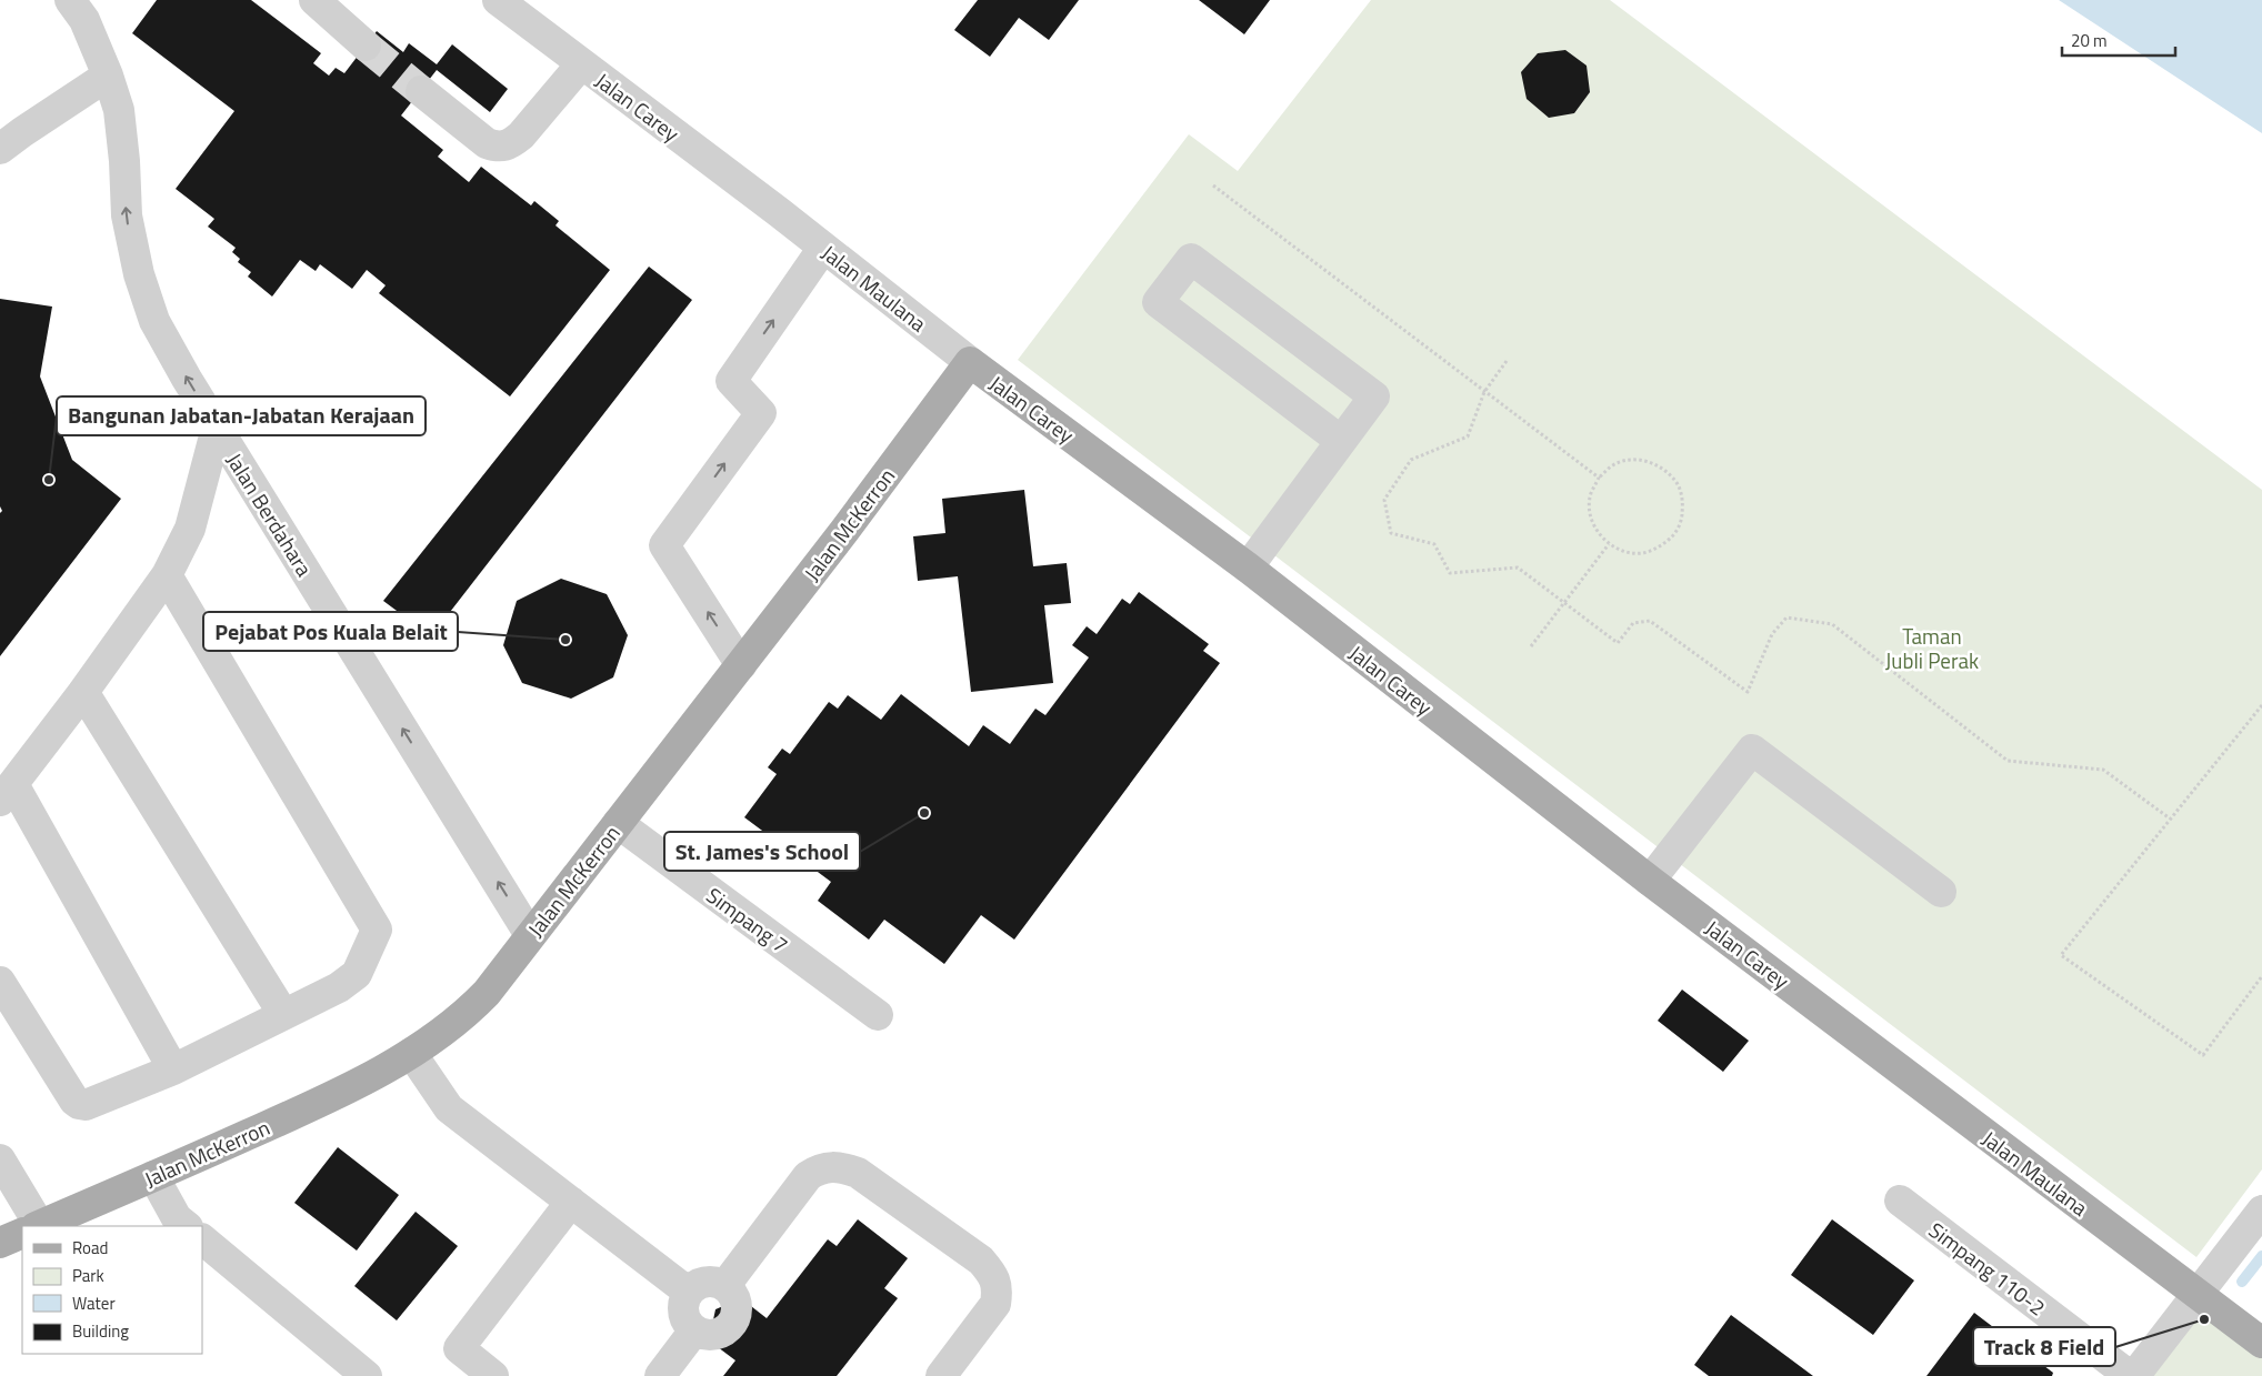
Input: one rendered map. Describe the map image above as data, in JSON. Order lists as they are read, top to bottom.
{
  "streets": {
    "main road": ["Jalan Carey", "Jalan Maulana", "Jalan McKerron"],
    "street": ["Jalan Berdahara", "Simpang 7", "Simpang 110-2"]
  },
  "crossings": [
    ["Jalan Carey", "Jalan Maulana"],
    ["Jalan Carey", "Jalan McKerron"],
    ["Jalan Maulana", "Jalan McKerron"],
    ["Jalan Berdahara", "Jalan McKerron"],
    ["Jalan McKerron", "Simpang 7"]
  ],
  "parks": ["Taman Jubli Perak"],
  "places": [
    "Bangunan Jabatan-Jabatan Kerajaan",
    "Pejabat Pos Kuala Belait",
    "St. James's School",
    "Track 8 Field"
  ],
  "legend": [
    "Road",
    "Park",
    "Water",
    "Building"
  ],
  "scale_bar": "20 m"
}
